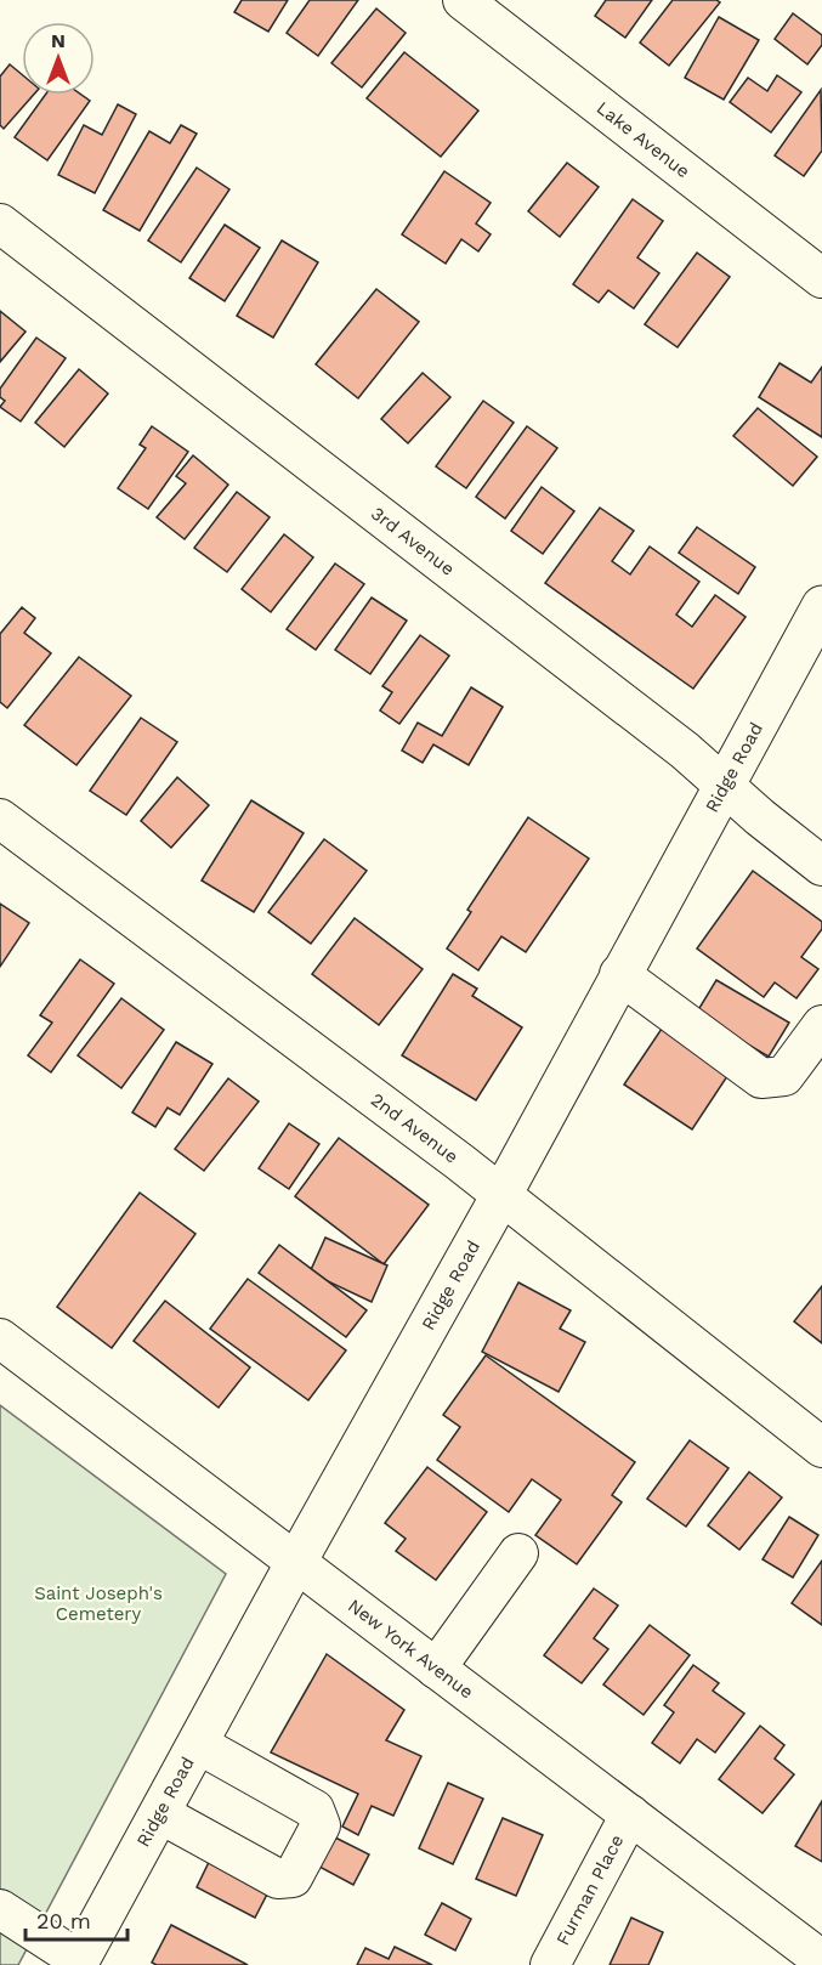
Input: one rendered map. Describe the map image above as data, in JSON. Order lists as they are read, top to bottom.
{
  "streets": {
    "main road": ["Ridge Road"],
    "street": [
      "Lake Avenue",
      "3rd Avenue",
      "2nd Avenue",
      "New York Avenue",
      "Furman Place"
    ]
  },
  "crossings": [
    ["3rd Avenue", "Ridge Road"],
    ["Ridge Road", "2nd Avenue"],
    ["Ridge Road", "New York Avenue"],
    ["New York Avenue", "Furman Place"]
  ],
  "parks": ["Saint Joseph's Cemetery"],
  "scale_bar": "20 m",
  "north": "top"
}
